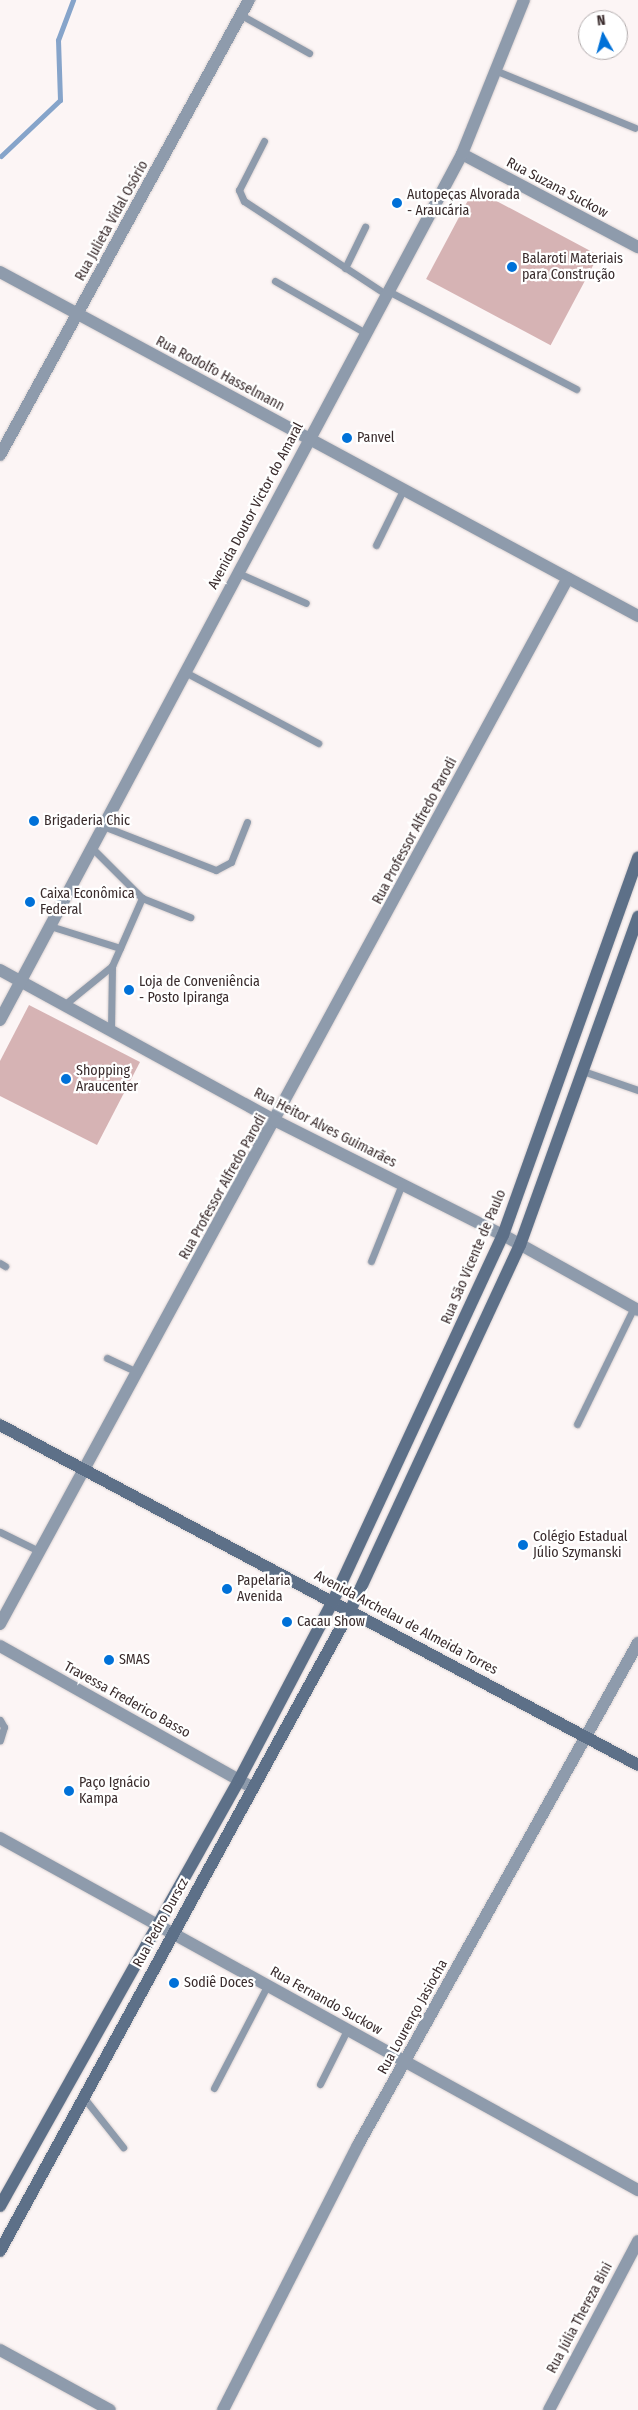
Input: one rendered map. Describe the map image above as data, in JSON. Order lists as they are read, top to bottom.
{
  "streets": {
    "main road": ["Rua São Vicente de Paulo", "Avenida Archelau de Almeida Torres", "Rua Pedro Durscz"],
    "street": [
      "Rua Suzana Suckow",
      "Rua Julieta Vidal Osório",
      "Rua Rodolfo Hasselmann",
      "Avenida Doutor Victor do Amaral",
      "Rua Professor Alfredo Parodi",
      "Rua Heitor Alves Guimarães",
      "Travessa Frederico Basso",
      "Rua Fernando Suckow",
      "Rua Lourenço Jasiocha",
      "Rua Júlia Thereza Bini"
    ]
  },
  "crossings": [
    ["Rua Suzana Suckow", "Avenida Doutor Victor do Amaral"],
    ["Rua Julieta Vidal Osório", "Rua Rodolfo Hasselmann"],
    ["Rua Rodolfo Hasselmann", "Avenida Doutor Victor do Amaral"],
    ["Rua Rodolfo Hasselmann", "Rua Professor Alfredo Parodi"],
    ["Avenida Doutor Victor do Amaral", "Rua Heitor Alves Guimarães"],
    ["Rua Professor Alfredo Parodi", "Rua Heitor Alves Guimarães"],
    ["Rua Professor Alfredo Parodi", "Avenida Archelau de Almeida Torres"],
    ["Rua Heitor Alves Guimarães", "Rua São Vicente de Paulo"],
    ["Rua São Vicente de Paulo", "Avenida Archelau de Almeida Torres"],
    ["Rua São Vicente de Paulo", "Rua Pedro Durscz"],
    ["Avenida Archelau de Almeida Torres", "Rua Pedro Durscz"],
    ["Avenida Archelau de Almeida Torres", "Rua Lourenço Jasiocha"],
    ["Travessa Frederico Basso", "Rua Pedro Durscz"],
    ["Rua Pedro Durscz", "Rua Fernando Suckow"],
    ["Rua Fernando Suckow", "Rua Lourenço Jasiocha"]
  ],
  "places": [
    "Autopeças Alvorada - Araucária",
    "Balaroti Materiais para Construção",
    "Panvel",
    "Brigaderia Chic",
    "Caixa Econômica Federal",
    "Loja de Conveniência - Posto Ipiranga",
    "Shopping Araucenter",
    "Colégio Estadual Júlio Szymanski",
    "Papelaria Avenida",
    "Cacau Show",
    "SMAS",
    "Paço Ignácio Kampa",
    "Sodiê Doces"
  ],
  "north": "top"
}
